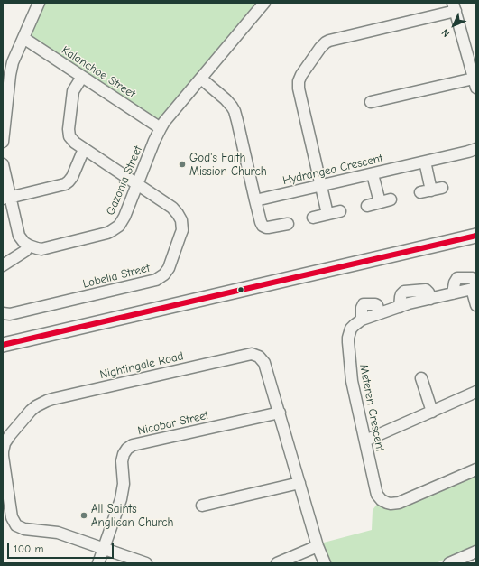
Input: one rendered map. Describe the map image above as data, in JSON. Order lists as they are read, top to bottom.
{
  "streets": {
    "street": [
      "Kalanchoe Street",
      "Hydrangea Crescent",
      "Gazonia Street",
      "Lobelia Street",
      "Nightingale Road",
      "Meteren Crescent",
      "Nicobar Street"
    ]
  },
  "crossings": [
    ["Kalanchoe Street", "Gazonia Street"],
    ["Kalanchoe Street", "Lobelia Street"],
    ["Gazonia Street", "Lobelia Street"],
    ["Nightingale Road", "Nicobar Street"]
  ],
  "places": ["God's Faith Mission Church", "All Saints Anglican Church"],
  "scale_bar": "100 m",
  "north": "bottom left"
}
